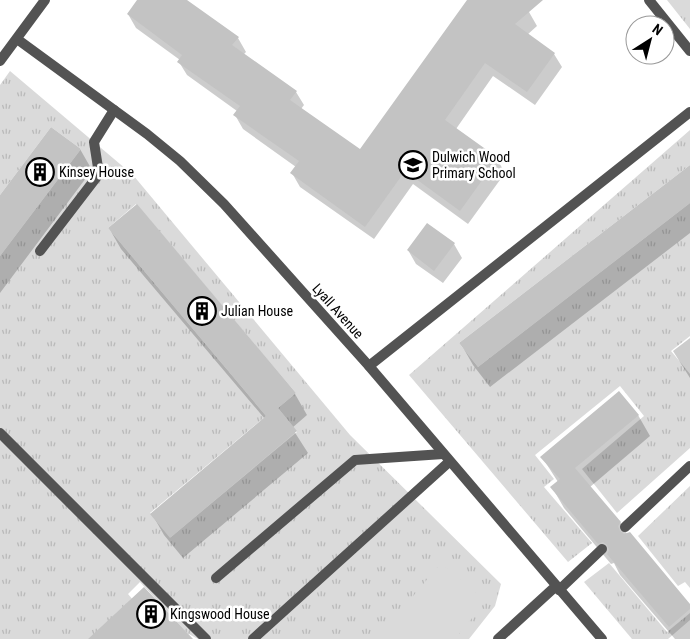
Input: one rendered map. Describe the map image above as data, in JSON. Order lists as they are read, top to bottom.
{
  "streets": {
    "street": ["Lyall Avenue"]
  },
  "places": {
    "school or university": ["Dulwich Wood Primary School"],
    "building": ["Kinsey House", "Julian House", "Kingswood House"]
  },
  "north": "top right"
}
